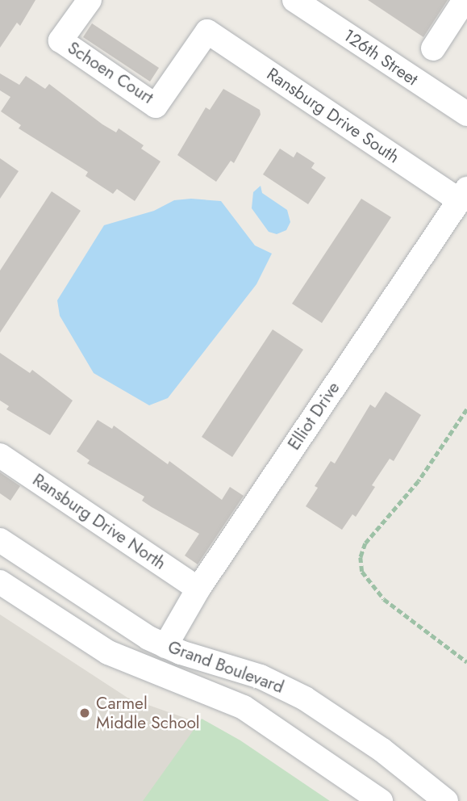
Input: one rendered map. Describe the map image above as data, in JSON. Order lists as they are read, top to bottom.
{
  "streets": {
    "street": [
      "126th Street",
      "Schoen Court",
      "Ransburg Drive South",
      "Elliot Drive",
      "Ransburg Drive North",
      "Grand Boulevard"
    ]
  },
  "crossings": [
    ["Schoen Court", "Ransburg Drive South"],
    ["Ransburg Drive South", "Elliot Drive"],
    ["Elliot Drive", "Ransburg Drive North"],
    ["Elliot Drive", "Grand Boulevard"]
  ],
  "places": ["Carmel Middle School"]
}
